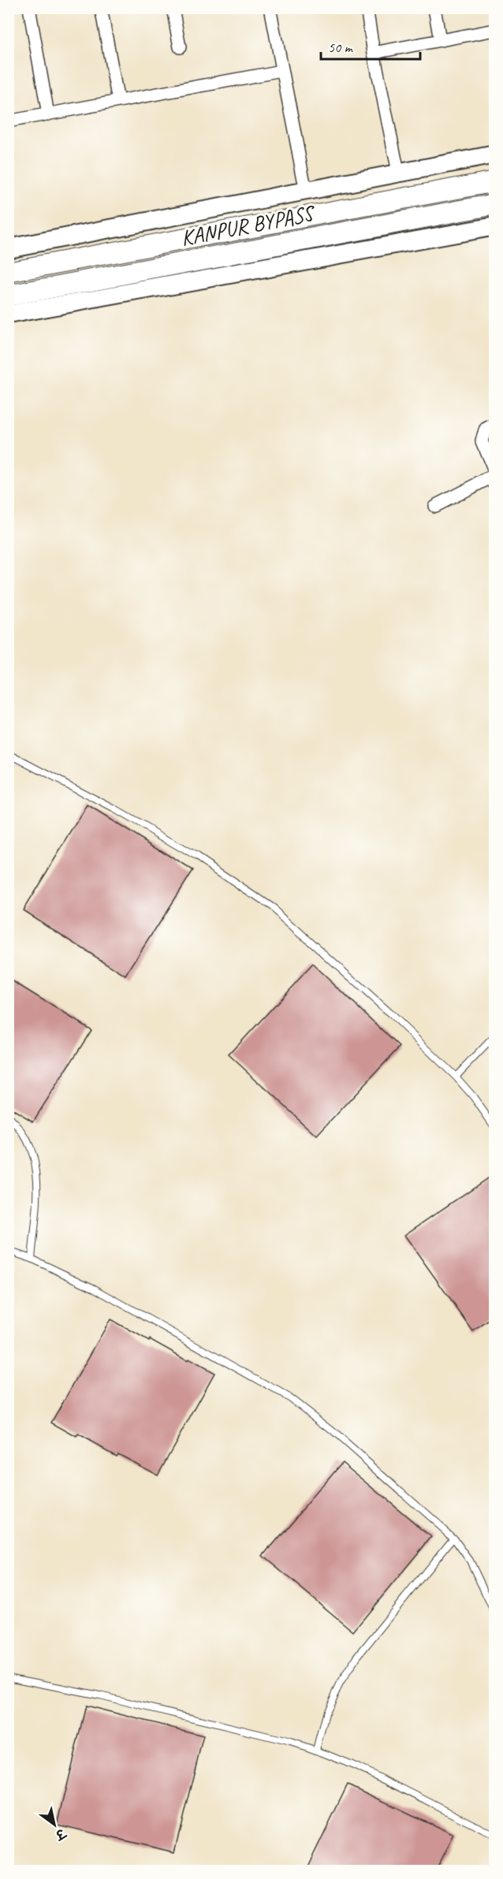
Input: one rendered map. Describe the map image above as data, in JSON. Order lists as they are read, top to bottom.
{
  "streets": {
    "highway": ["KANPUR BYPASS"]
  },
  "scale_bar": "50 m",
  "north": "bottom right"
}
